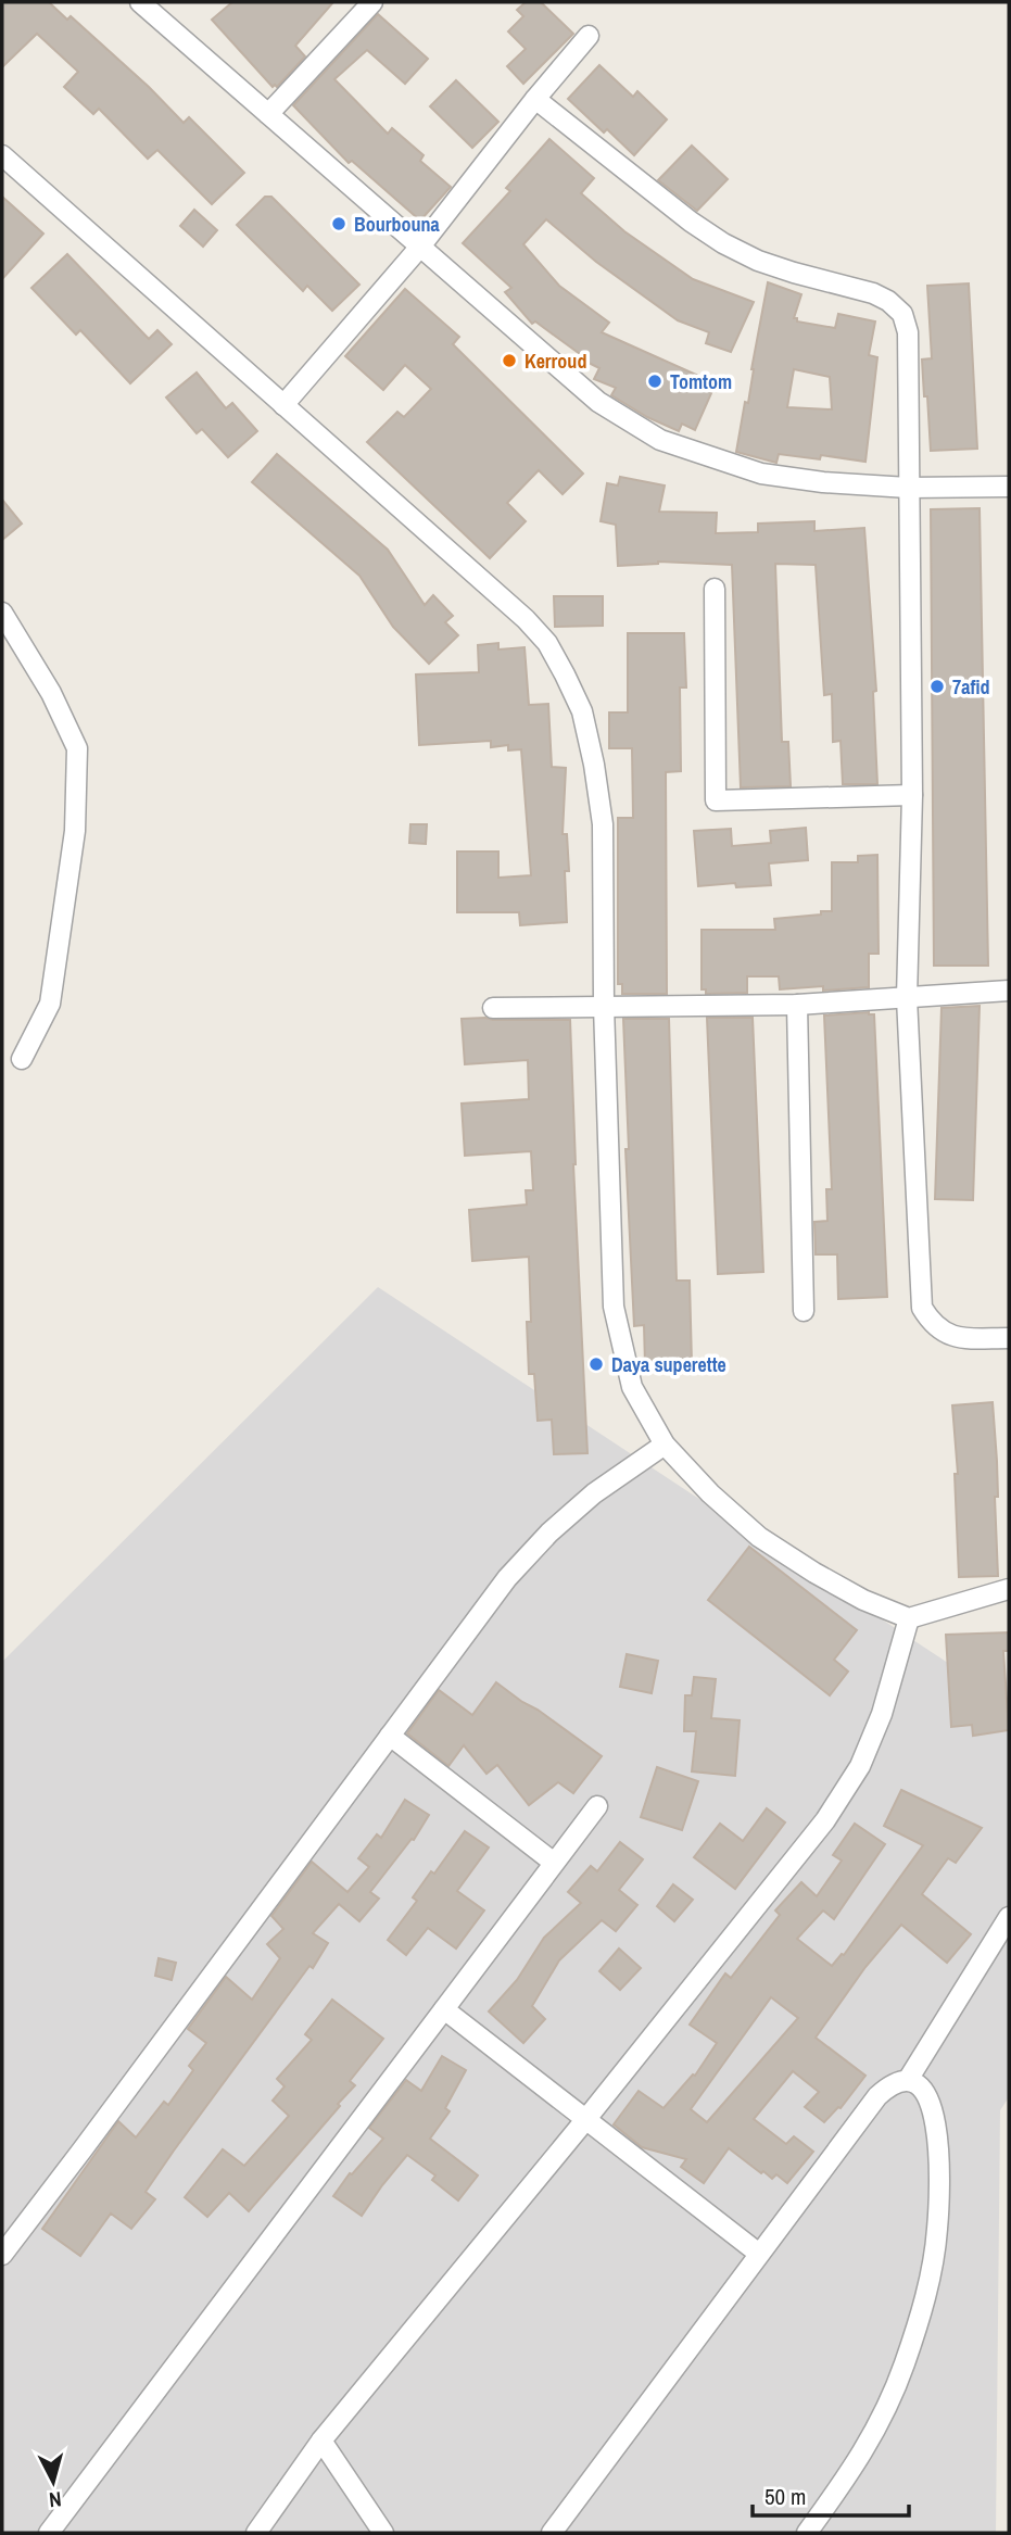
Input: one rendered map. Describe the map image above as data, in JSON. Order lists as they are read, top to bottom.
{
  "places": [
    "Bourbouna",
    "Kerroud",
    "Tomtom",
    "7afid",
    "Daya superette"
  ],
  "scale_bar": "50 m",
  "north": "bottom"
}
